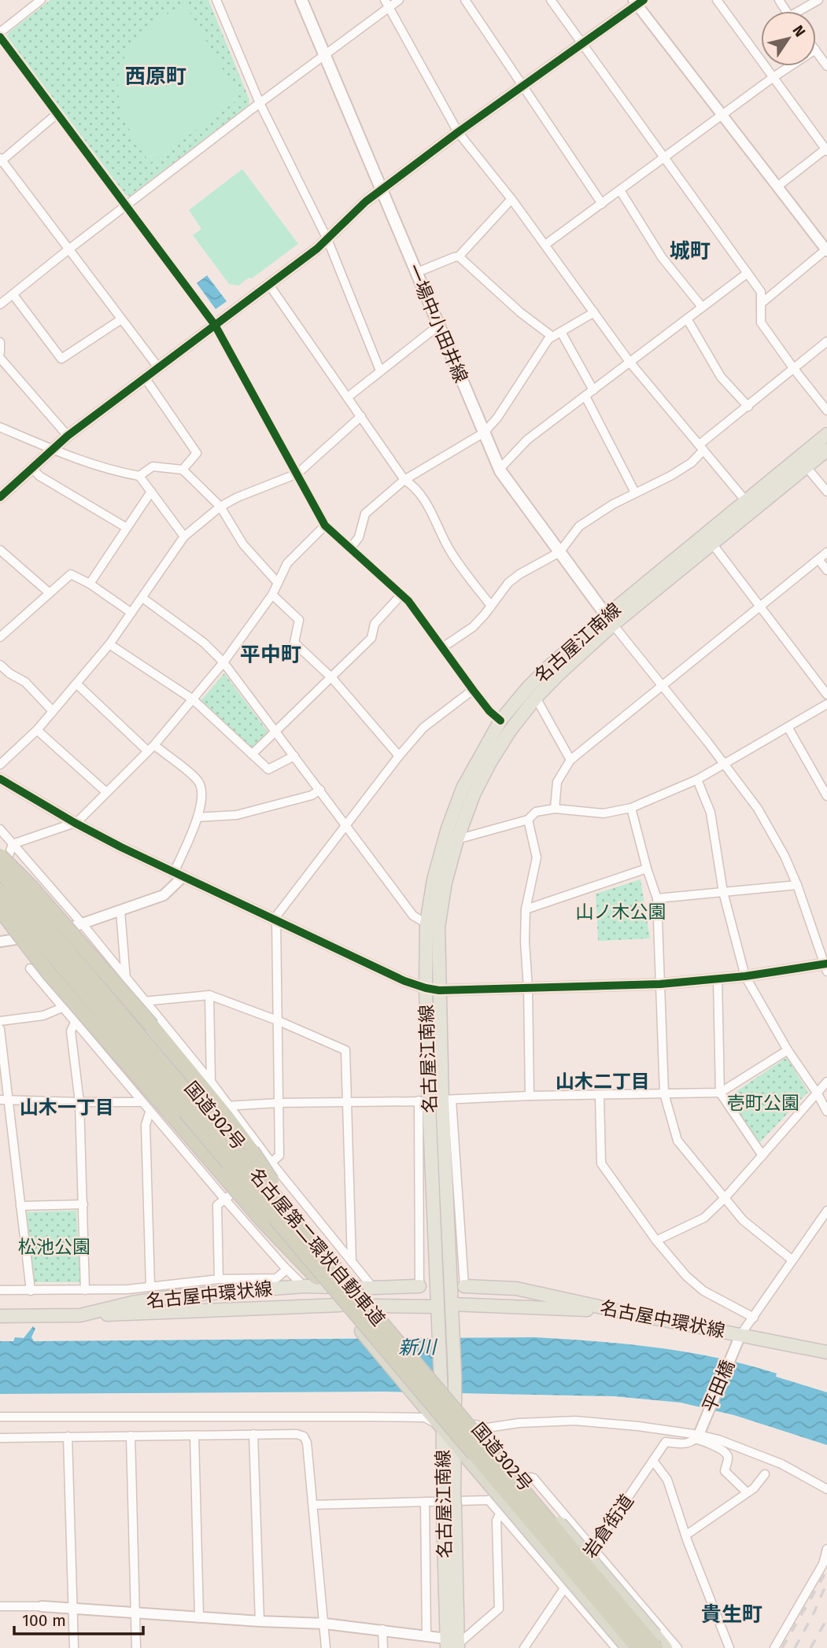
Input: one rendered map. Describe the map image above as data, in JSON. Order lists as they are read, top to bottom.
{
  "streets": {
    "highway": ["国道302号", "名古屋第二環状自動車道"],
    "main road": ["一場中小田井線", "名古屋江南線", "名古屋中環状線"],
    "street": ["平田橋", "岩倉街道"]
  },
  "crossings": [
    ["一場中小田井線", "名古屋江南線"],
    ["名古屋江南線", "国道302号"],
    ["国道302号", "名古屋第二環状自動車道"],
    ["国道302号", "名古屋中環状線"],
    ["名古屋中環状線", "平田橋"],
    ["平田橋", "岩倉街道"]
  ],
  "districts": [
    "西原町",
    "城町",
    "平中町",
    "山木二丁目",
    "山木一丁目",
    "貴生町"
  ],
  "water": ["新川"],
  "parks": ["山ノ木公園", "壱町公園", "松池公園"],
  "scale_bar": "100 m",
  "north": "top right"
}
